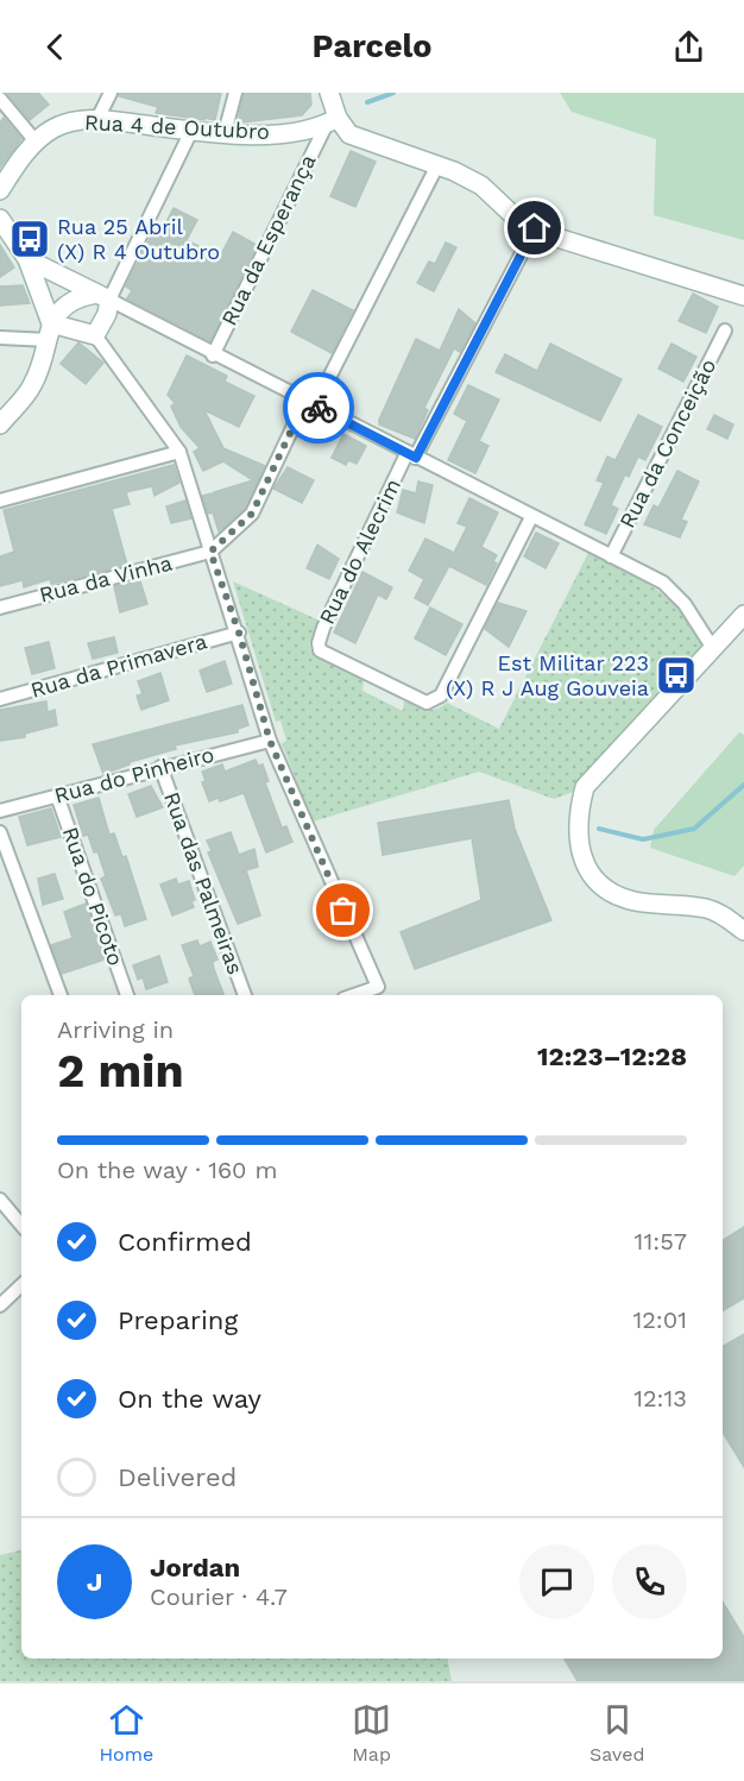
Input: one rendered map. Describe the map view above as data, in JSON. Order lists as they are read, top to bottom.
{
  "streets": {
    "street": [
      "Rua 4 de Outubro",
      "Rua da Esperança",
      "Rua da Conceição",
      "Rua do Alecrim",
      "Rua da Vinha",
      "Rua da Primavera",
      "Rua do Pinheiro",
      "Rua das Palmeiras",
      "Rua do Picoto"
    ]
  },
  "crossings": [
    ["Rua 4 de Outubro", "Rua da Esperança"],
    ["Rua do Pinheiro", "Rua das Palmeiras"],
    ["Rua do Pinheiro", "Rua do Picoto"]
  ],
  "places": {
    "bus stop": ["Rua 25 Abril (X) R 4 Outubro", "Est Militar 223 (X) R J Aug Gouveia"]
  },
  "page": {
    "header": "Parcelo",
    "heading": ["2 min", "Arriving in", "12:23–12:28"],
    "panel": ["Jordan", "Courier · 4.7"],
    "bar": "On the way · 160 m",
    "list": [
      ["Confirmed", "11:57"],
      ["Preparing", "12:01"],
      ["On the way", "12:13"],
      "Delivered"
    ],
    "round": "J",
    "tabs": ["Home", "Map", "Saved"]
  }
}
